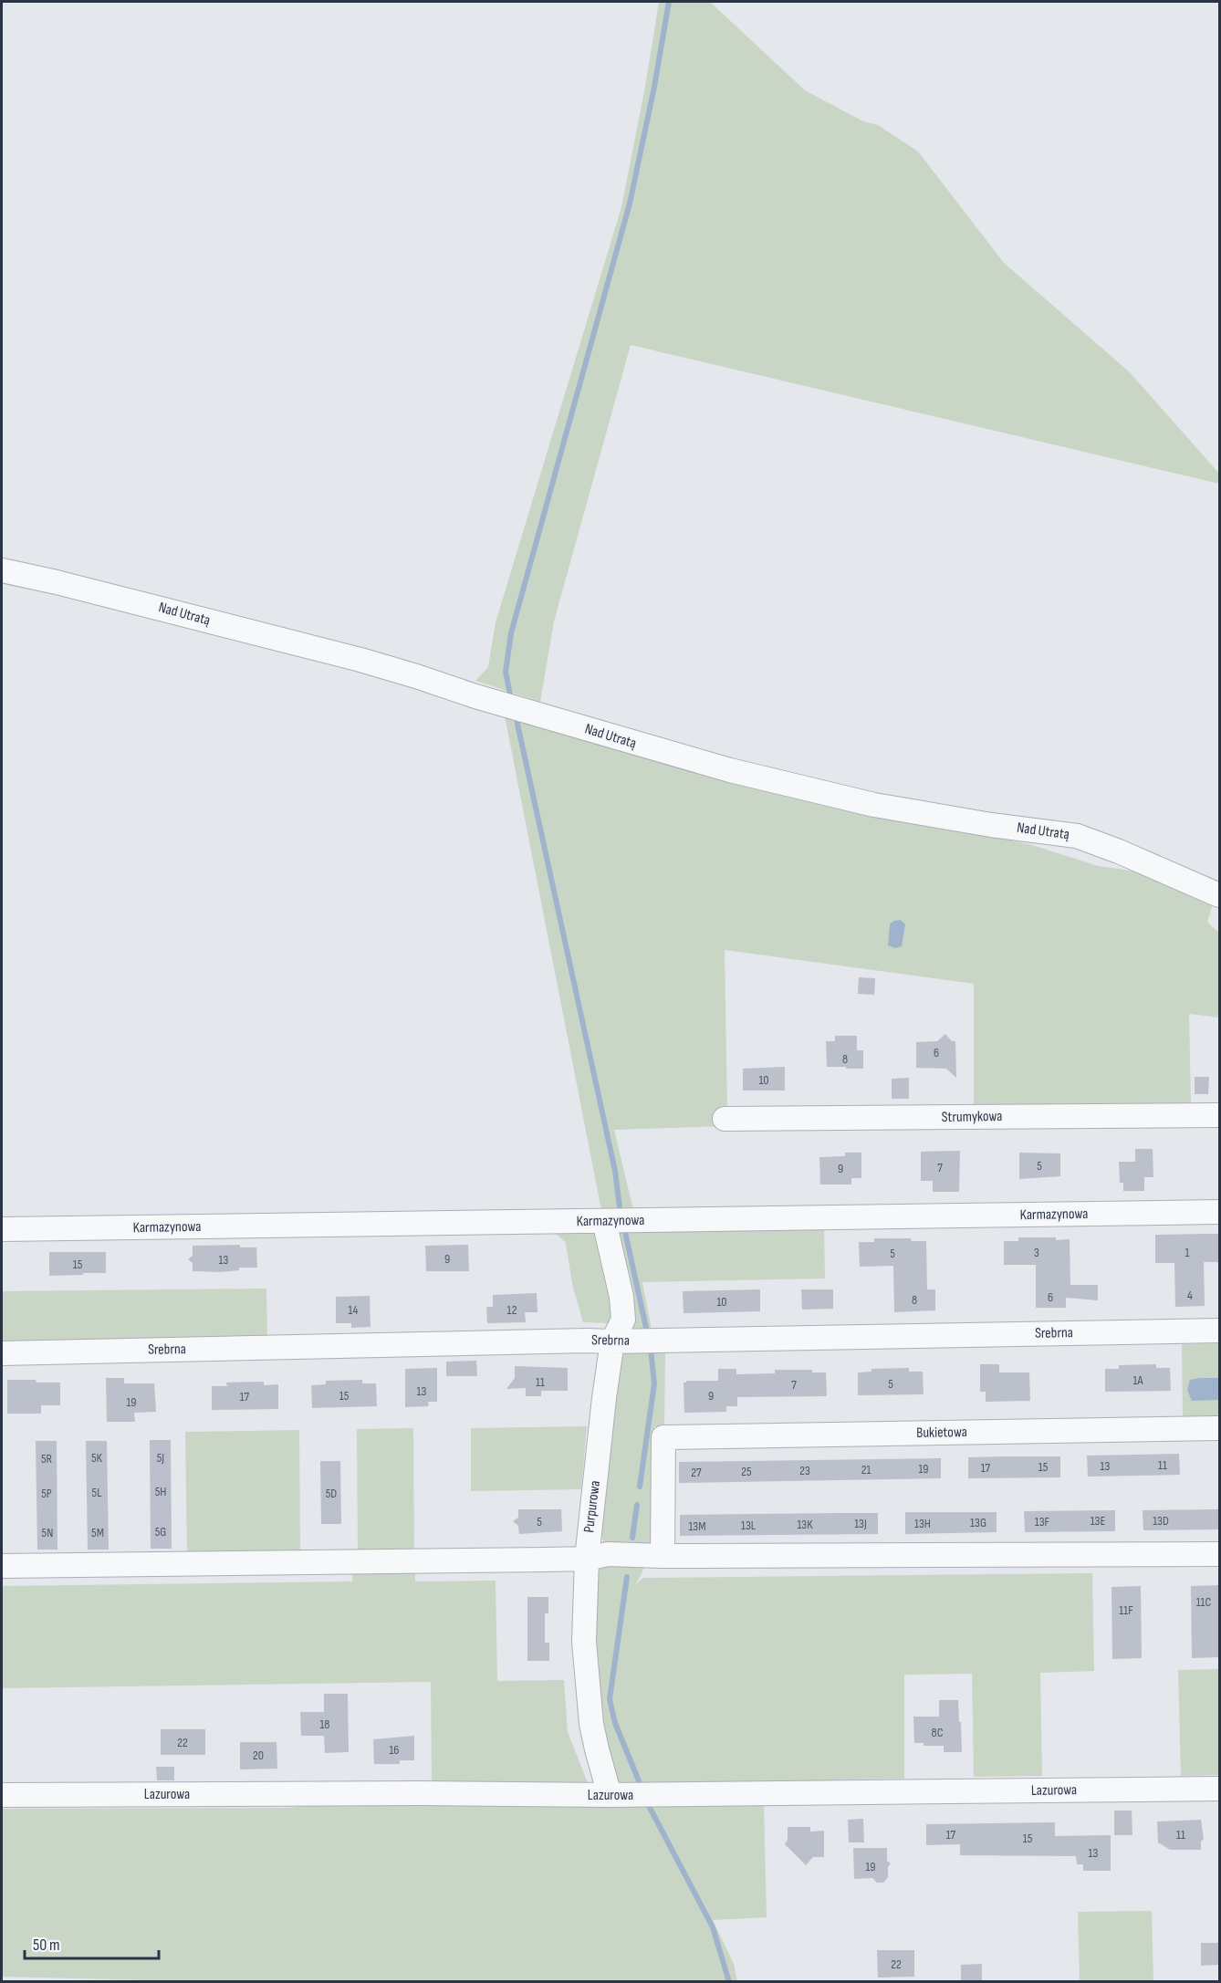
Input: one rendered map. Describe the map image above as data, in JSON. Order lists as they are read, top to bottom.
{
  "streets": {
    "street": [
      "Nad Utratą",
      "Strumykowa",
      "Karmazynowa",
      "Srebrna",
      "Bukietowa",
      "Purpurowa",
      "Lazurowa"
    ]
  },
  "crossings": [
    ["Karmazynowa", "Purpurowa"],
    ["Srebrna", "Purpurowa"],
    ["Purpurowa", "Lazurowa"]
  ],
  "house_numbers": [
    "6",
    "8",
    "10",
    "5",
    "7",
    "9",
    "3",
    "1",
    "5",
    "9",
    "13",
    "15",
    "4",
    "6",
    "8",
    "10",
    "14",
    "12",
    "1A",
    "11",
    "5",
    "7",
    "13",
    "15",
    "9",
    "17",
    "19",
    "5K",
    "5J",
    "5R",
    "11",
    "13",
    "15",
    "17",
    "19",
    "21",
    "23",
    "25",
    "27",
    "5H",
    "5L",
    "5P",
    "5D",
    "13E",
    "13D",
    "5",
    "13F",
    "13G",
    "13J",
    "13H",
    "13K",
    "13L",
    "13M",
    "5G",
    "5N",
    "5M",
    "11C",
    "11F",
    "18",
    "8C",
    "22",
    "16",
    "20",
    "17",
    "11",
    "15",
    "13",
    "19",
    "22"
  ],
  "scale_bar": "50 m"
}
